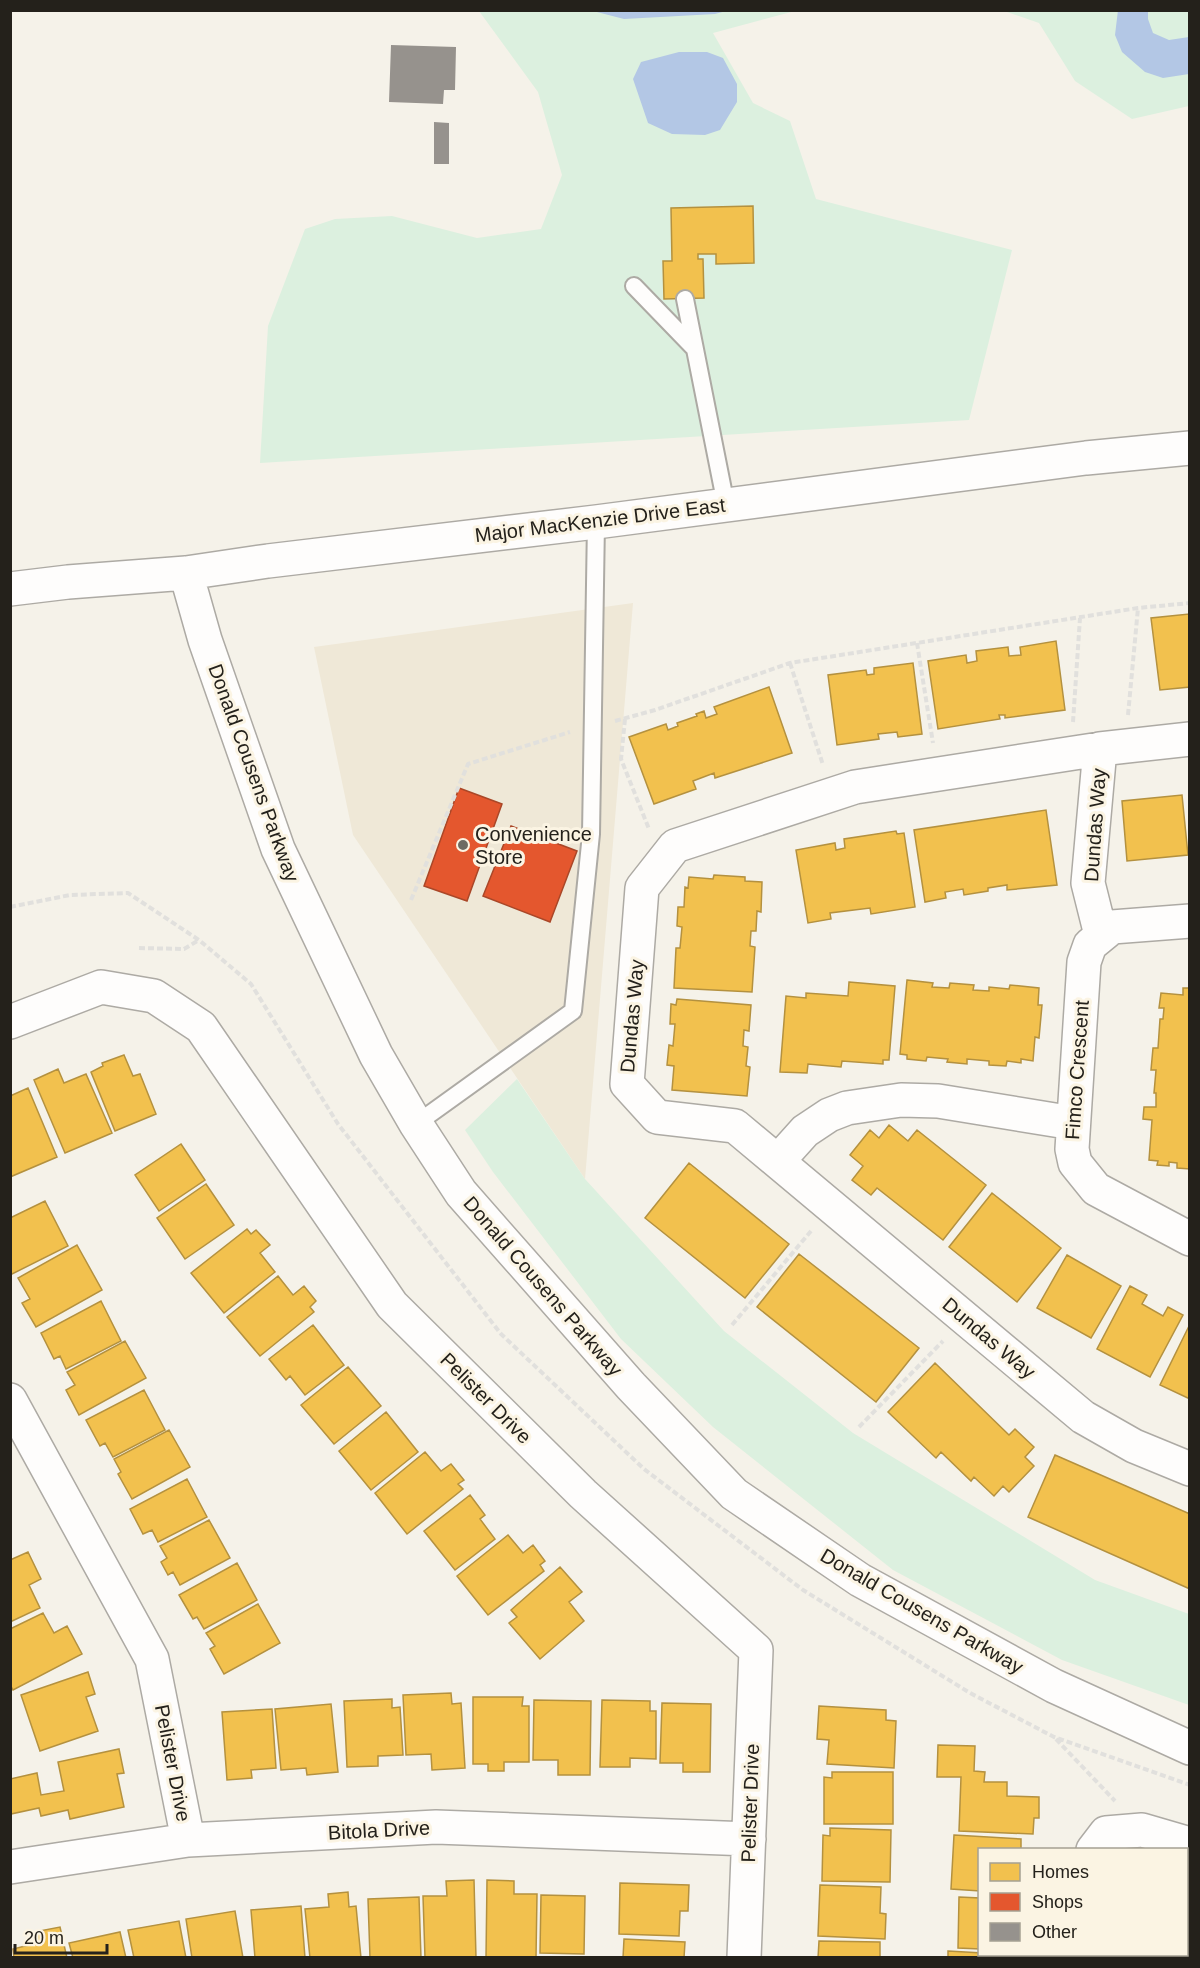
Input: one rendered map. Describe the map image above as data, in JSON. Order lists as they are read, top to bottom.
{
  "streets": {
    "street": [
      "Major MacKenzie Drive East",
      "Donald Cousens Parkway",
      "Dundas Way",
      "Fimco Crescent",
      "Pelister Drive",
      "Bitola Drive"
    ]
  },
  "crossings": [
    ["Major MacKenzie Drive East", "Donald Cousens Parkway"],
    ["Dundas Way", "Fimco Crescent"],
    ["Pelister Drive", "Bitola Drive"]
  ],
  "places": ["Convenience Store"],
  "legend": ["Homes", "Shops", "Other"],
  "scale_bar": "20 m"
}
